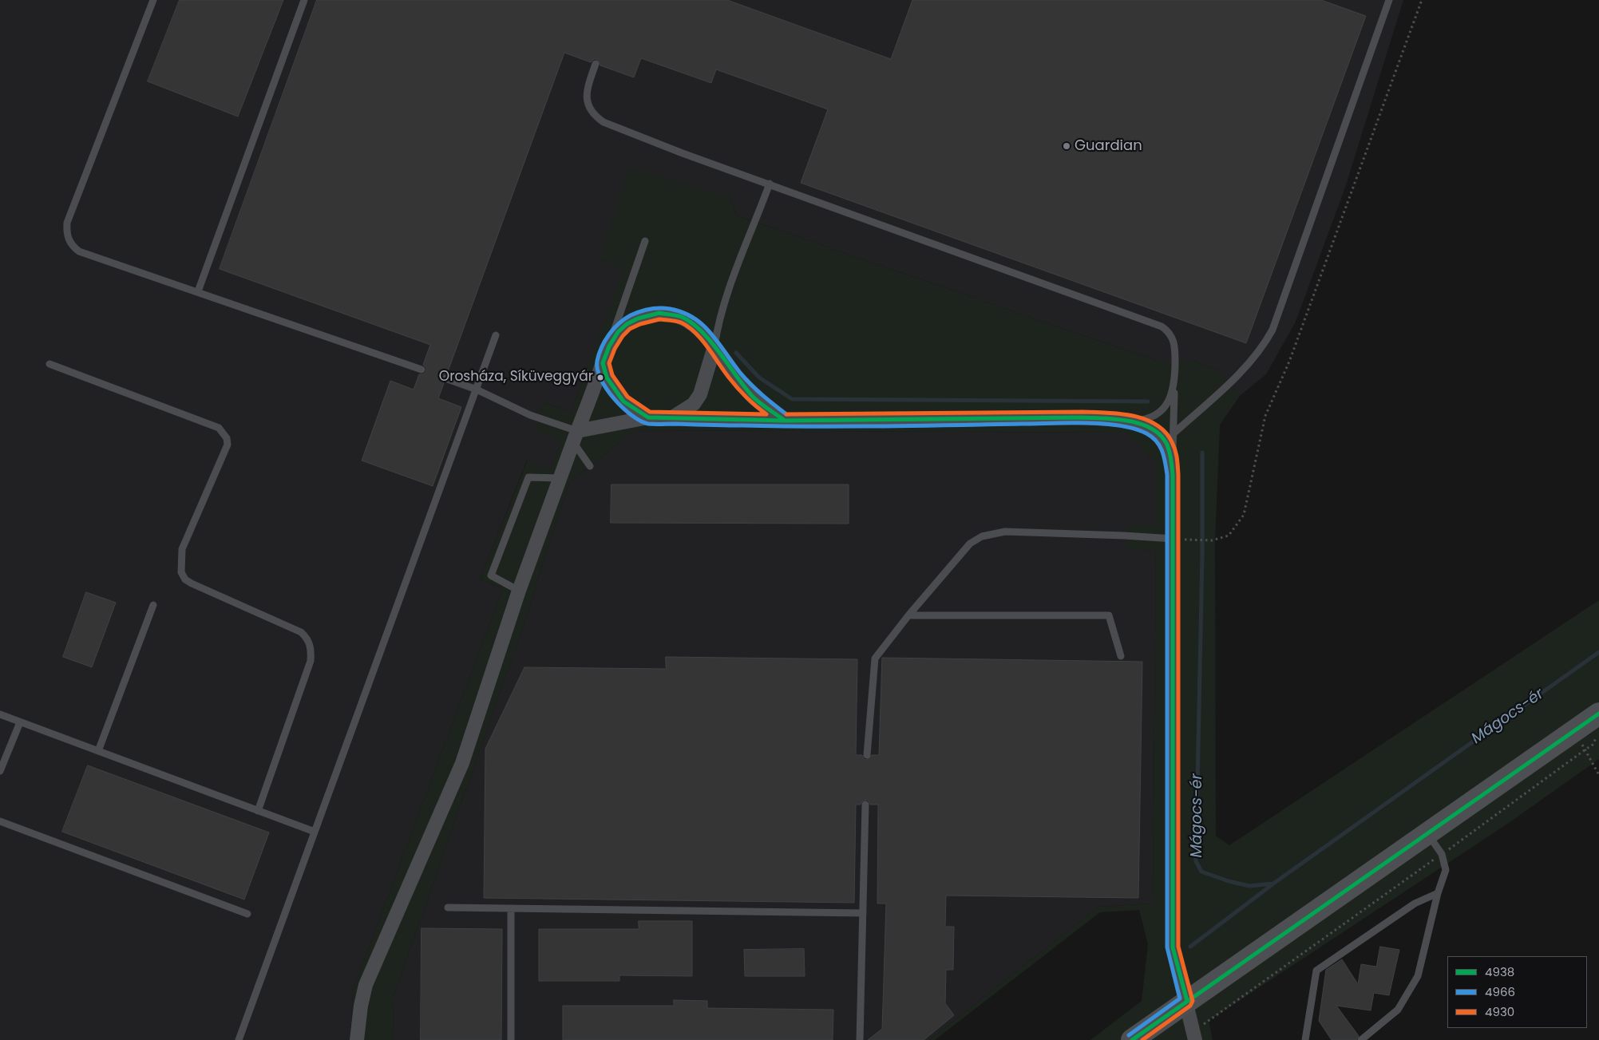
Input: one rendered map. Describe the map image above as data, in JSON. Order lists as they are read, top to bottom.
{
  "water": ["Mágocs-ér"],
  "places": ["Guardian", "Orosháza, Síküveggyár"],
  "lines": ["transit line 4966", "transit line 4938", "transit line 4930"],
  "legend": ["4938", "4966", "4930"]
}
